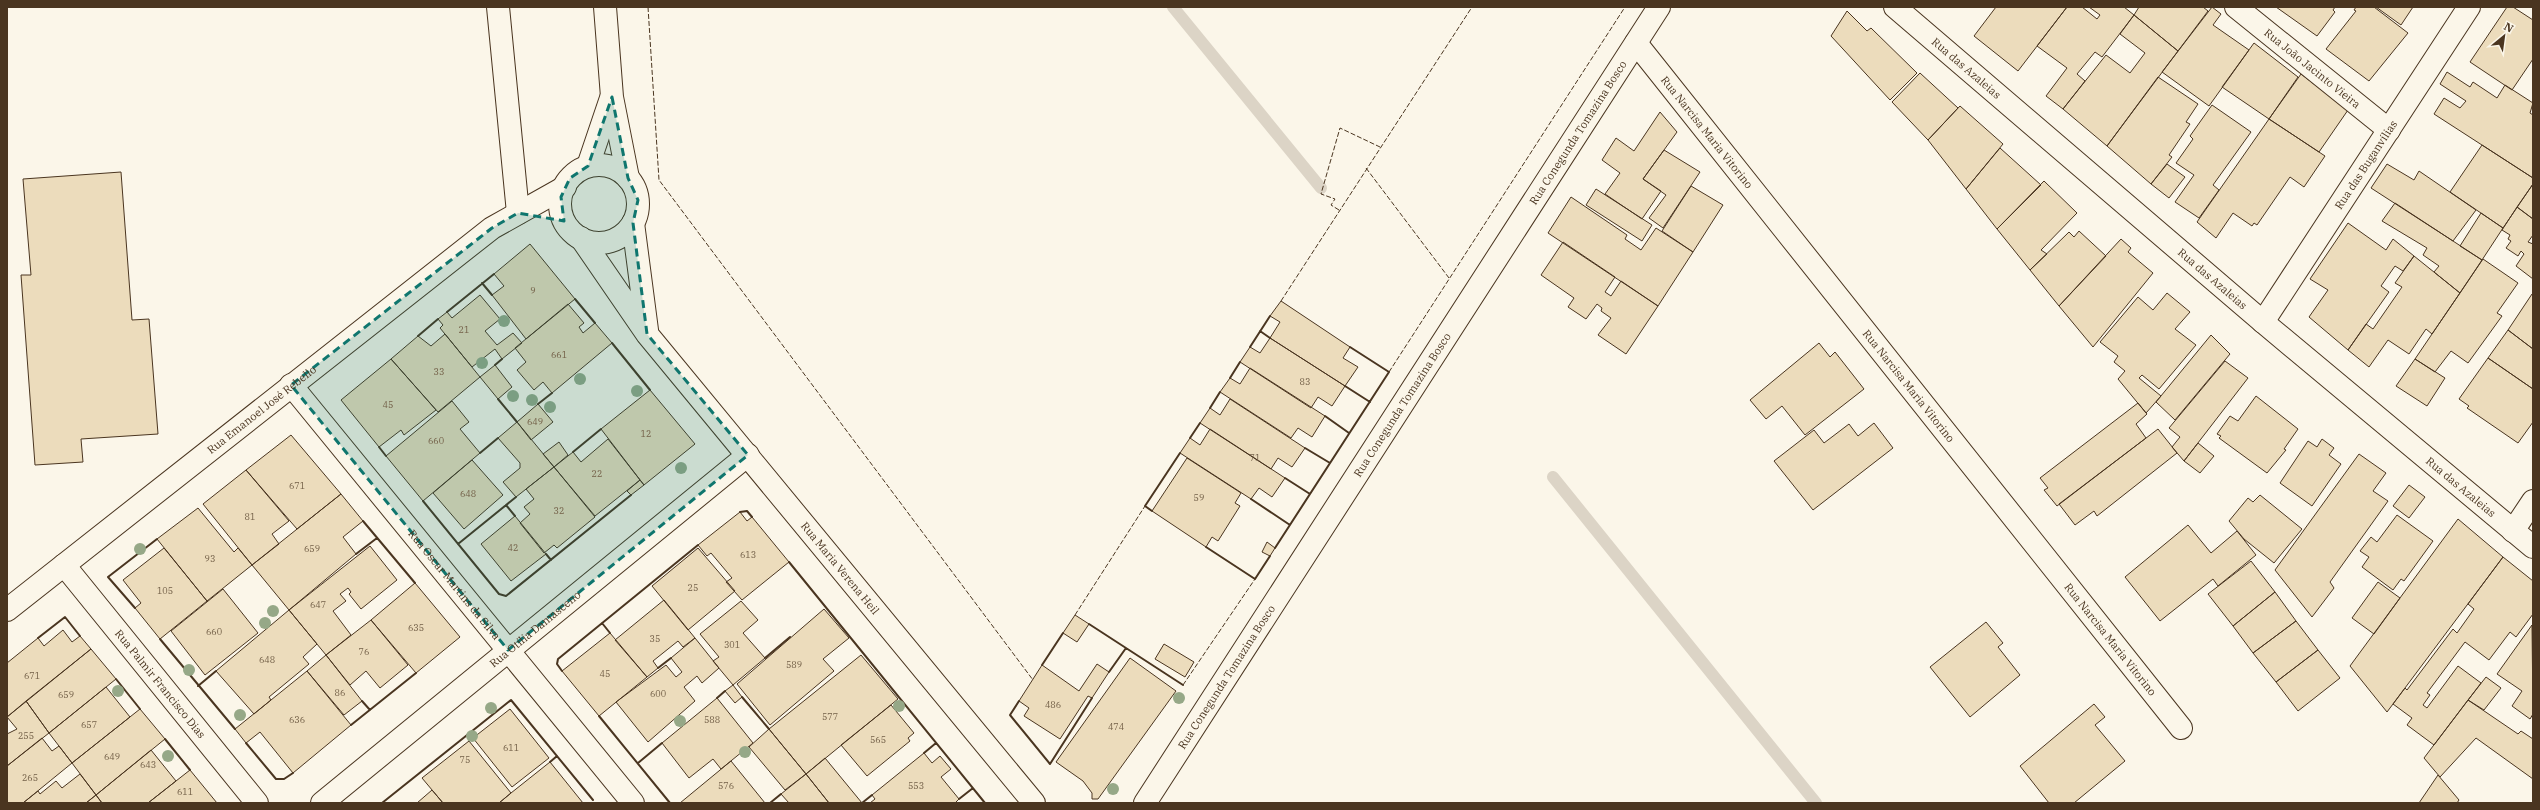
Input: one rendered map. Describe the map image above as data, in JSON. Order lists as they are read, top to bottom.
{
  "streets": {
    "street": [
      "Rua das Azaleias",
      "Rua João Jacinto Vieira",
      "Rua Narcisa Maria Vitorino",
      "Rua Conegunda Tomazina Bosco",
      "Rua das Buganvílias",
      "Rua Emanoel José Rebello",
      "Rua Maria Verena Heil",
      "Rua Oscar Martins da Silva",
      "Rua Otília Damasceno",
      "Rua Palmir Francisco Dias"
    ]
  },
  "crossings": [
    ["Rua das Azaleias", "Rua das Buganvílias"],
    ["Rua João Jacinto Vieira", "Rua das Buganvílias"],
    ["Rua Narcisa Maria Vitorino", "Rua Conegunda Tomazina Bosco"],
    ["Rua Emanoel José Rebello", "Rua Maria Verena Heil"],
    ["Rua Emanoel José Rebello", "Rua Oscar Martins da Silva"],
    ["Rua Emanoel José Rebello", "Rua Palmir Francisco Dias"],
    ["Rua Maria Verena Heil", "Rua Otília Damasceno"],
    ["Rua Oscar Martins da Silva", "Rua Otília Damasceno"]
  ],
  "house_numbers": [
    "9",
    "21",
    "661",
    "33",
    "83",
    "45",
    "649",
    "12",
    "660",
    "71",
    "22",
    "671",
    "648",
    "59",
    "32",
    "81",
    "42",
    "659",
    "613",
    "93",
    "25",
    "105",
    "647",
    "635",
    "660",
    "35",
    "301",
    "76",
    "648",
    "589",
    "45",
    "671",
    "86",
    "600",
    "659",
    "486",
    "577",
    "636",
    "588",
    "657",
    "474",
    "255",
    "565",
    "611",
    "649",
    "75",
    "643",
    "265",
    "576",
    "553",
    "611"
  ],
  "north": "top right"
}
